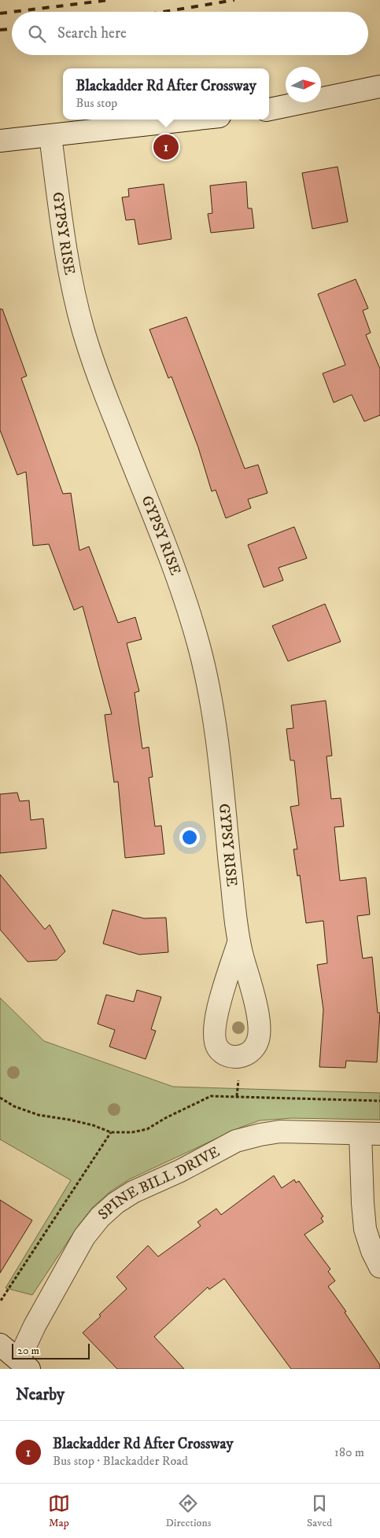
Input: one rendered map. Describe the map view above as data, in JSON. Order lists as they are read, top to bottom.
{
  "streets": {
    "street": ["GYPSY RISE", "SPINE BILL DRIVE"]
  },
  "scale_bar": "20 m",
  "north": "right",
  "page": {
    "search": "Search here",
    "popup": ["Blackadder Rd After Crossway", "Bus stop"],
    "pins": "1",
    "scale": "20 m",
    "heading": "Nearby",
    "list": [
      {
        "mark": "1",
        "name": "Blackadder Rd After Crossway",
        "note": "Bus stop · Blackadder Road",
        "value": "180 m"
      }
    ],
    "nav": ["Map", "Directions", "Saved"]
  }
}
